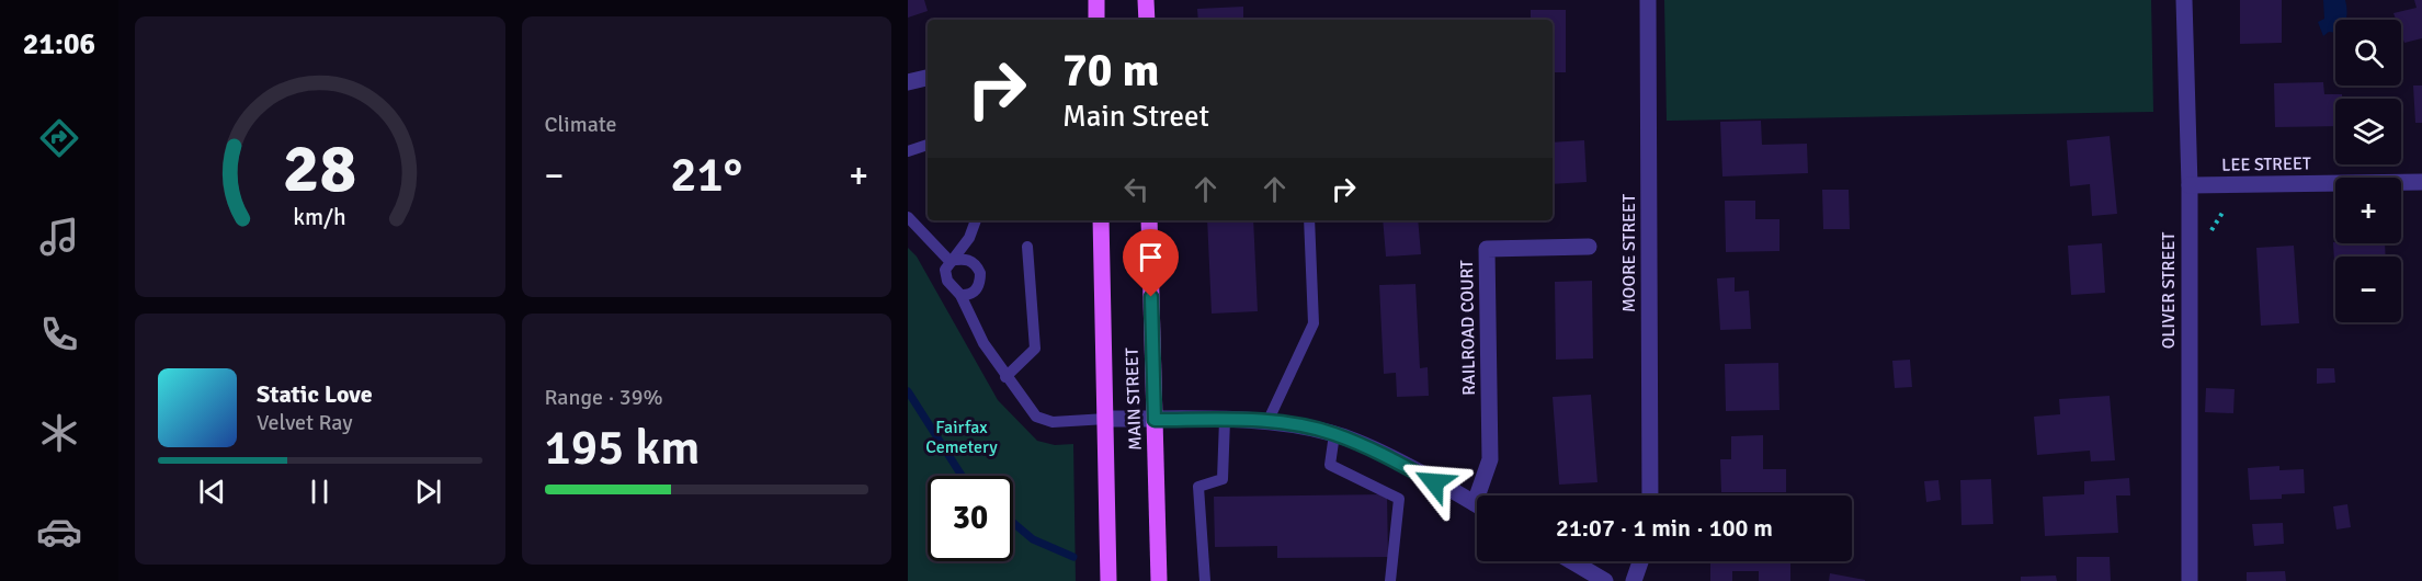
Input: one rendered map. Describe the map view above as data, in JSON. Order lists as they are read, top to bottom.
{
  "streets": {
    "main road": ["MAIN STREET"],
    "street": [
      "LEE STREET",
      "MOORE STREET",
      "OLIVER STREET",
      "RAILROAD COURT"
    ]
  },
  "crossings": [
    ["LEE STREET", "OLIVER STREET"]
  ],
  "parks": ["Fairfax Cemetery"],
  "page": {
    "tabs": "21:06",
    "tile": [
      "Climate",
      ["Range · 39%", "195 km"]
    ],
    "map_buttons": ["+", "−"],
    "turn": ["70 m", "Main Street"],
    "heat": ["−", "21°", "+"],
    "song": ["Static Love", "Velvet Ray"],
    "limit": "30",
    "trip": "21:07 · 1 min · 100 m",
    "gauge": ["28", "km/h"]
  }
}
